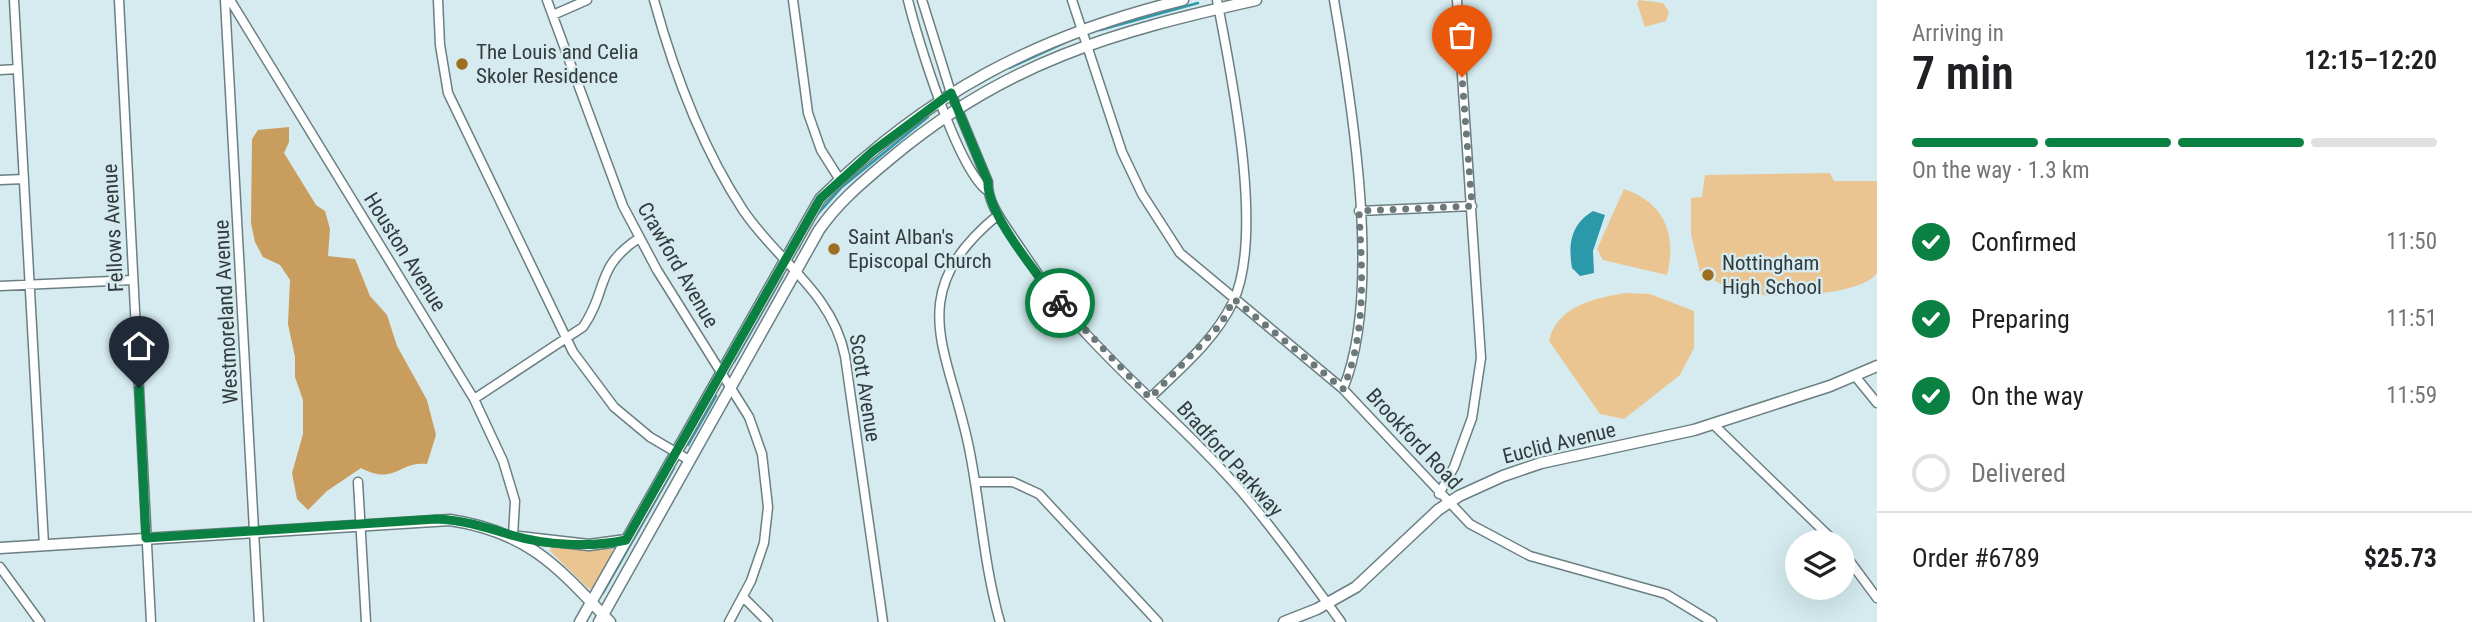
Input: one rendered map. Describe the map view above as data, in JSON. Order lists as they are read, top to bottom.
{
  "streets": {
    "street": [
      "Fellows Avenue",
      "Houston Avenue",
      "Crawford Avenue",
      "Westmoreland Avenue",
      "Scott Avenue",
      "Brookford Road",
      "Euclid Avenue",
      "Bradford Parkway"
    ]
  },
  "crossings": [
    ["Houston Avenue", "Westmoreland Avenue"],
    ["Brookford Road", "Euclid Avenue"],
    ["Euclid Avenue", "Bradford Parkway"]
  ],
  "places": ["The Louis and Celia Skoler Residence", "Saint Alban's Episcopal Church", "Nottingham High School"],
  "page": {
    "heading": ["7 min", "Arriving in", "12:15–12:20"],
    "panel": ["Order #6789", "$25.73"],
    "bar": "On the way · 1.3 km",
    "list": [
      ["Confirmed", "11:50"],
      ["Preparing", "11:51"],
      ["On the way", "11:59"],
      "Delivered"
    ]
  }
}
